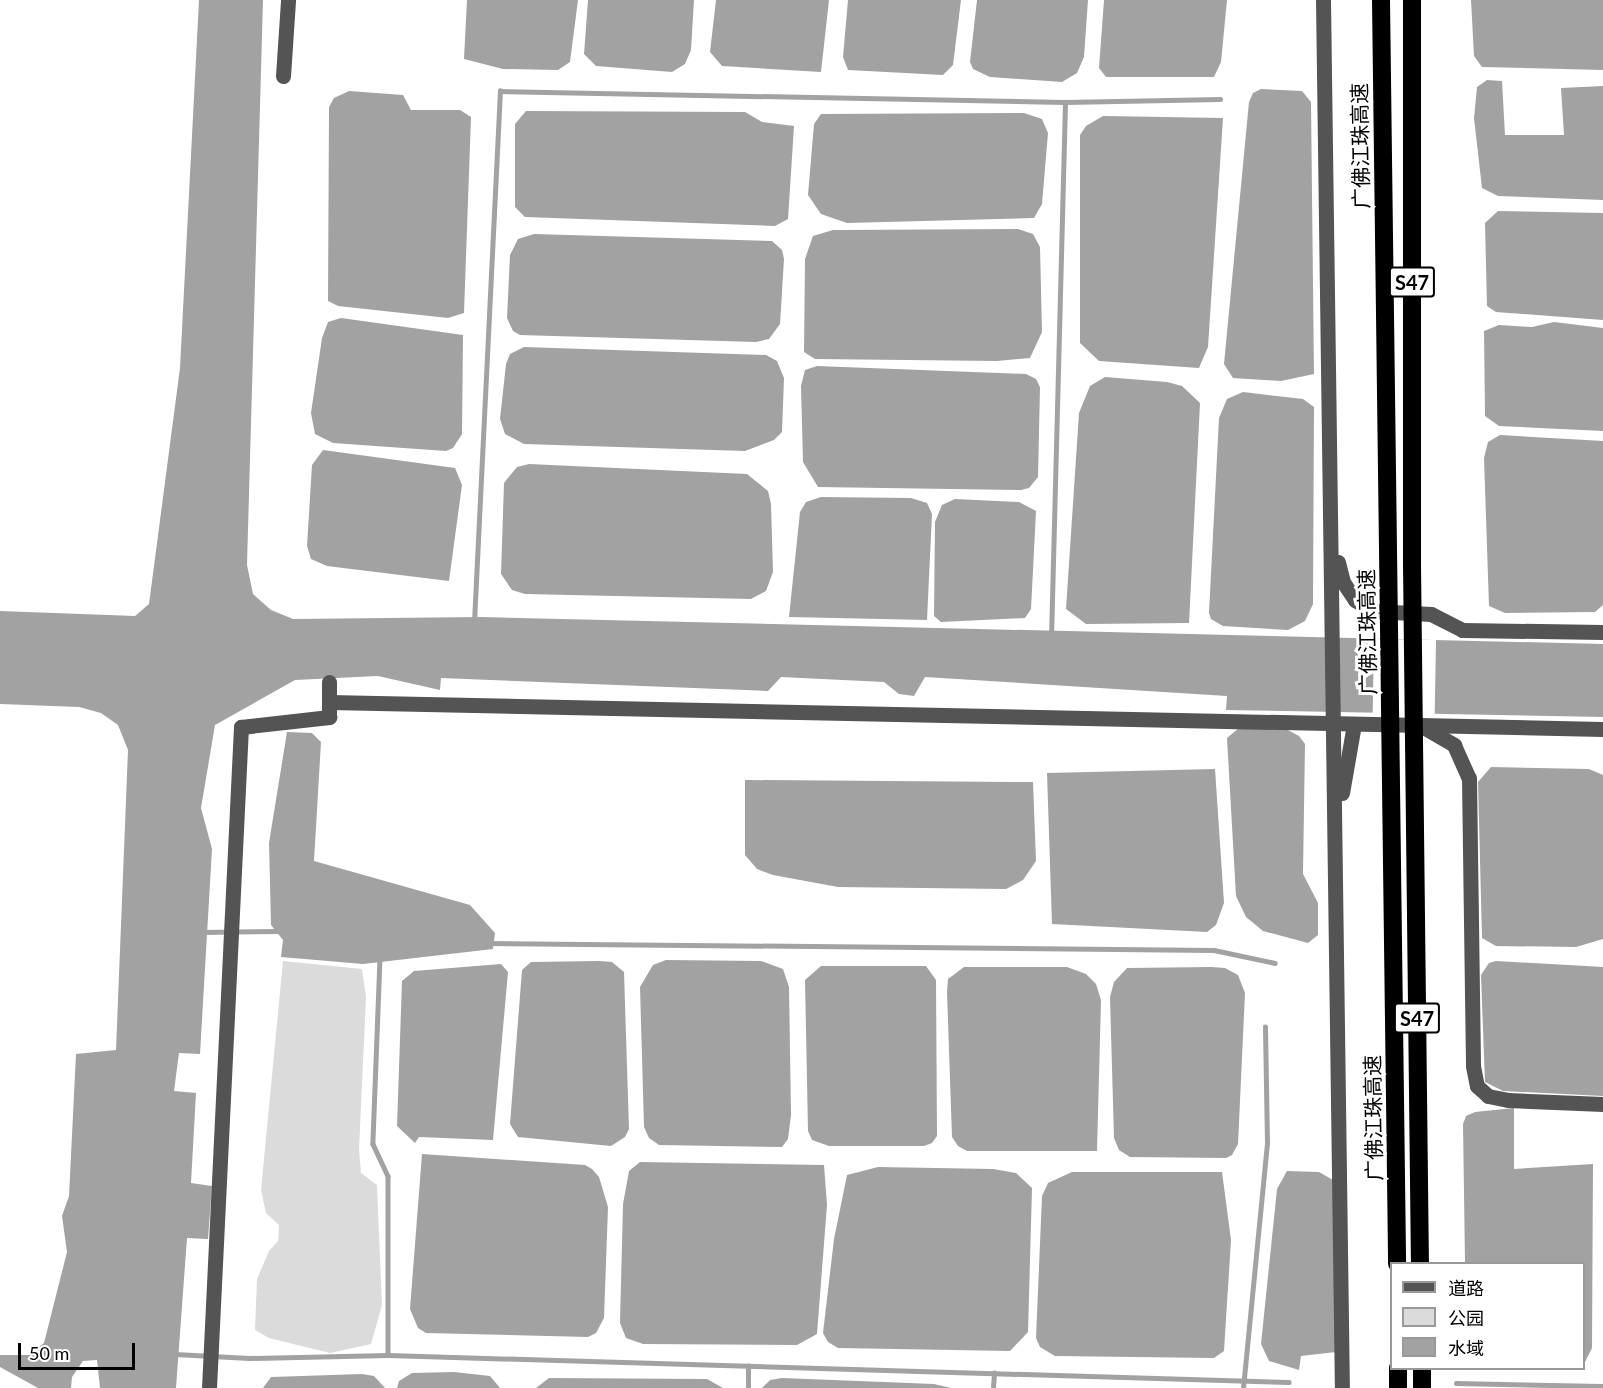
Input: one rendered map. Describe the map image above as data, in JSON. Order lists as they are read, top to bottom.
{
  "streets": {
    "highway": ["广佛江珠高速", "S47"]
  },
  "legend": ["道路", "公园", "水域"],
  "scale_bar": "50 m"
}
